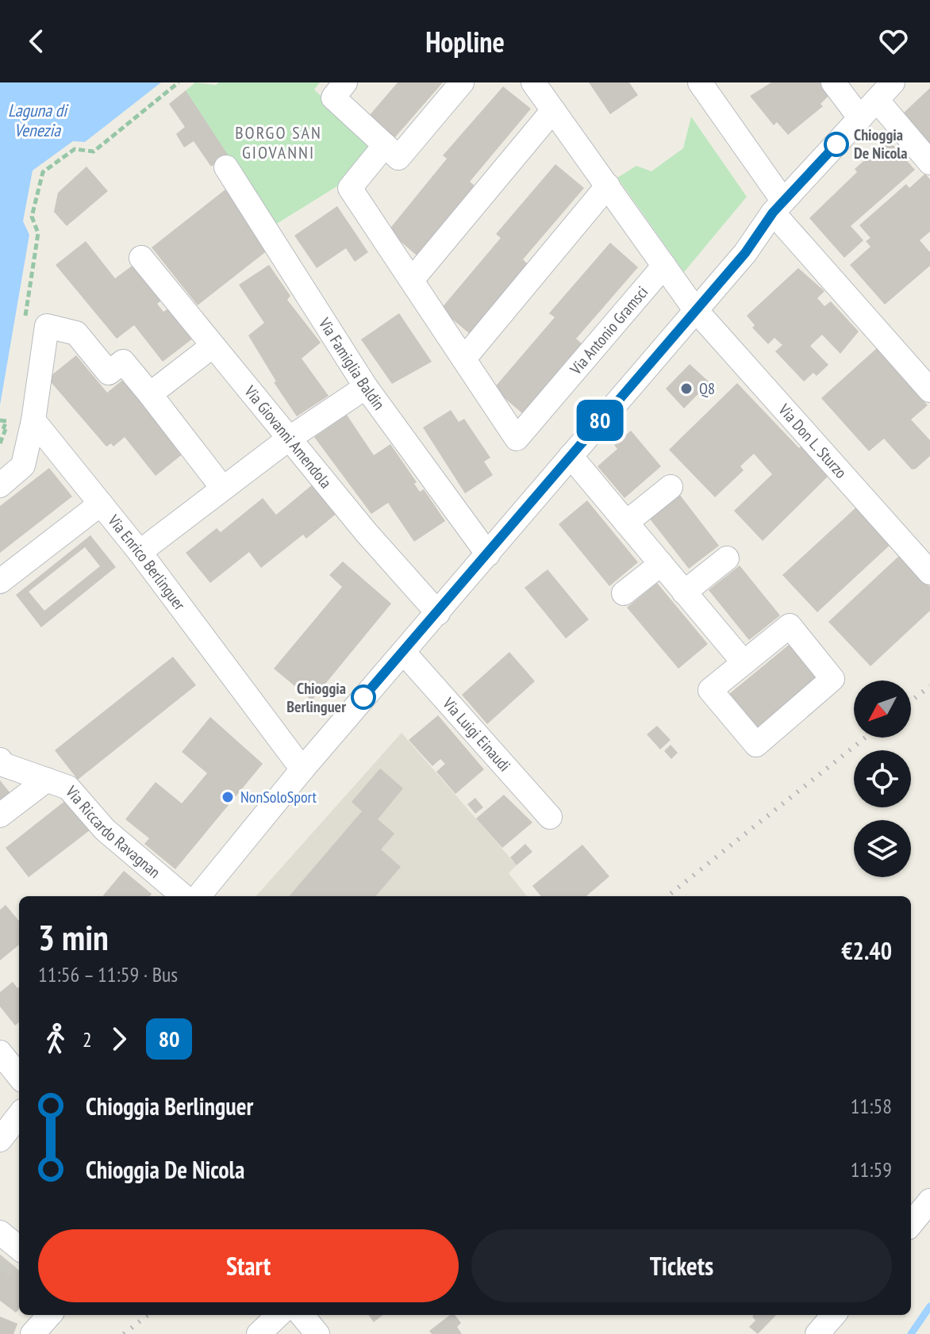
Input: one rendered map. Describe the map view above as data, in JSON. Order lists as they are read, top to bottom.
{
  "streets": {
    "street": [
      "Via Antonio Gramsci",
      "Via Famiglia Baldin",
      "Via Giovanni Amendola",
      "Via Don L. Sturzo",
      "Via Enrico Berlinguer",
      "Via Luigi Einaudi",
      "Via Riccardo Ravagnan"
    ]
  },
  "districts": ["BORGO SAN GIOVANNI"],
  "water": ["Laguna di Venezia"],
  "places": [
    "Chioggia De Nicola",
    "Q8",
    "Chioggia Berlinguer",
    "NonSoloSport"
  ],
  "lines": ["bus line 80"],
  "north": "bottom left",
  "page": {
    "header": "Hopline",
    "on_map": "80",
    "heading": ["3 min", "11:56 – 11:59 · Bus", "€2.40"],
    "legs": ["2", "80"],
    "list": [
      {
        "name": "Chioggia Berlinguer",
        "value": "11:58"
      },
      {
        "name": "Chioggia De Nicola",
        "value": "11:59"
      }
    ],
    "buttons": ["Start", "Tickets"]
  }
}
